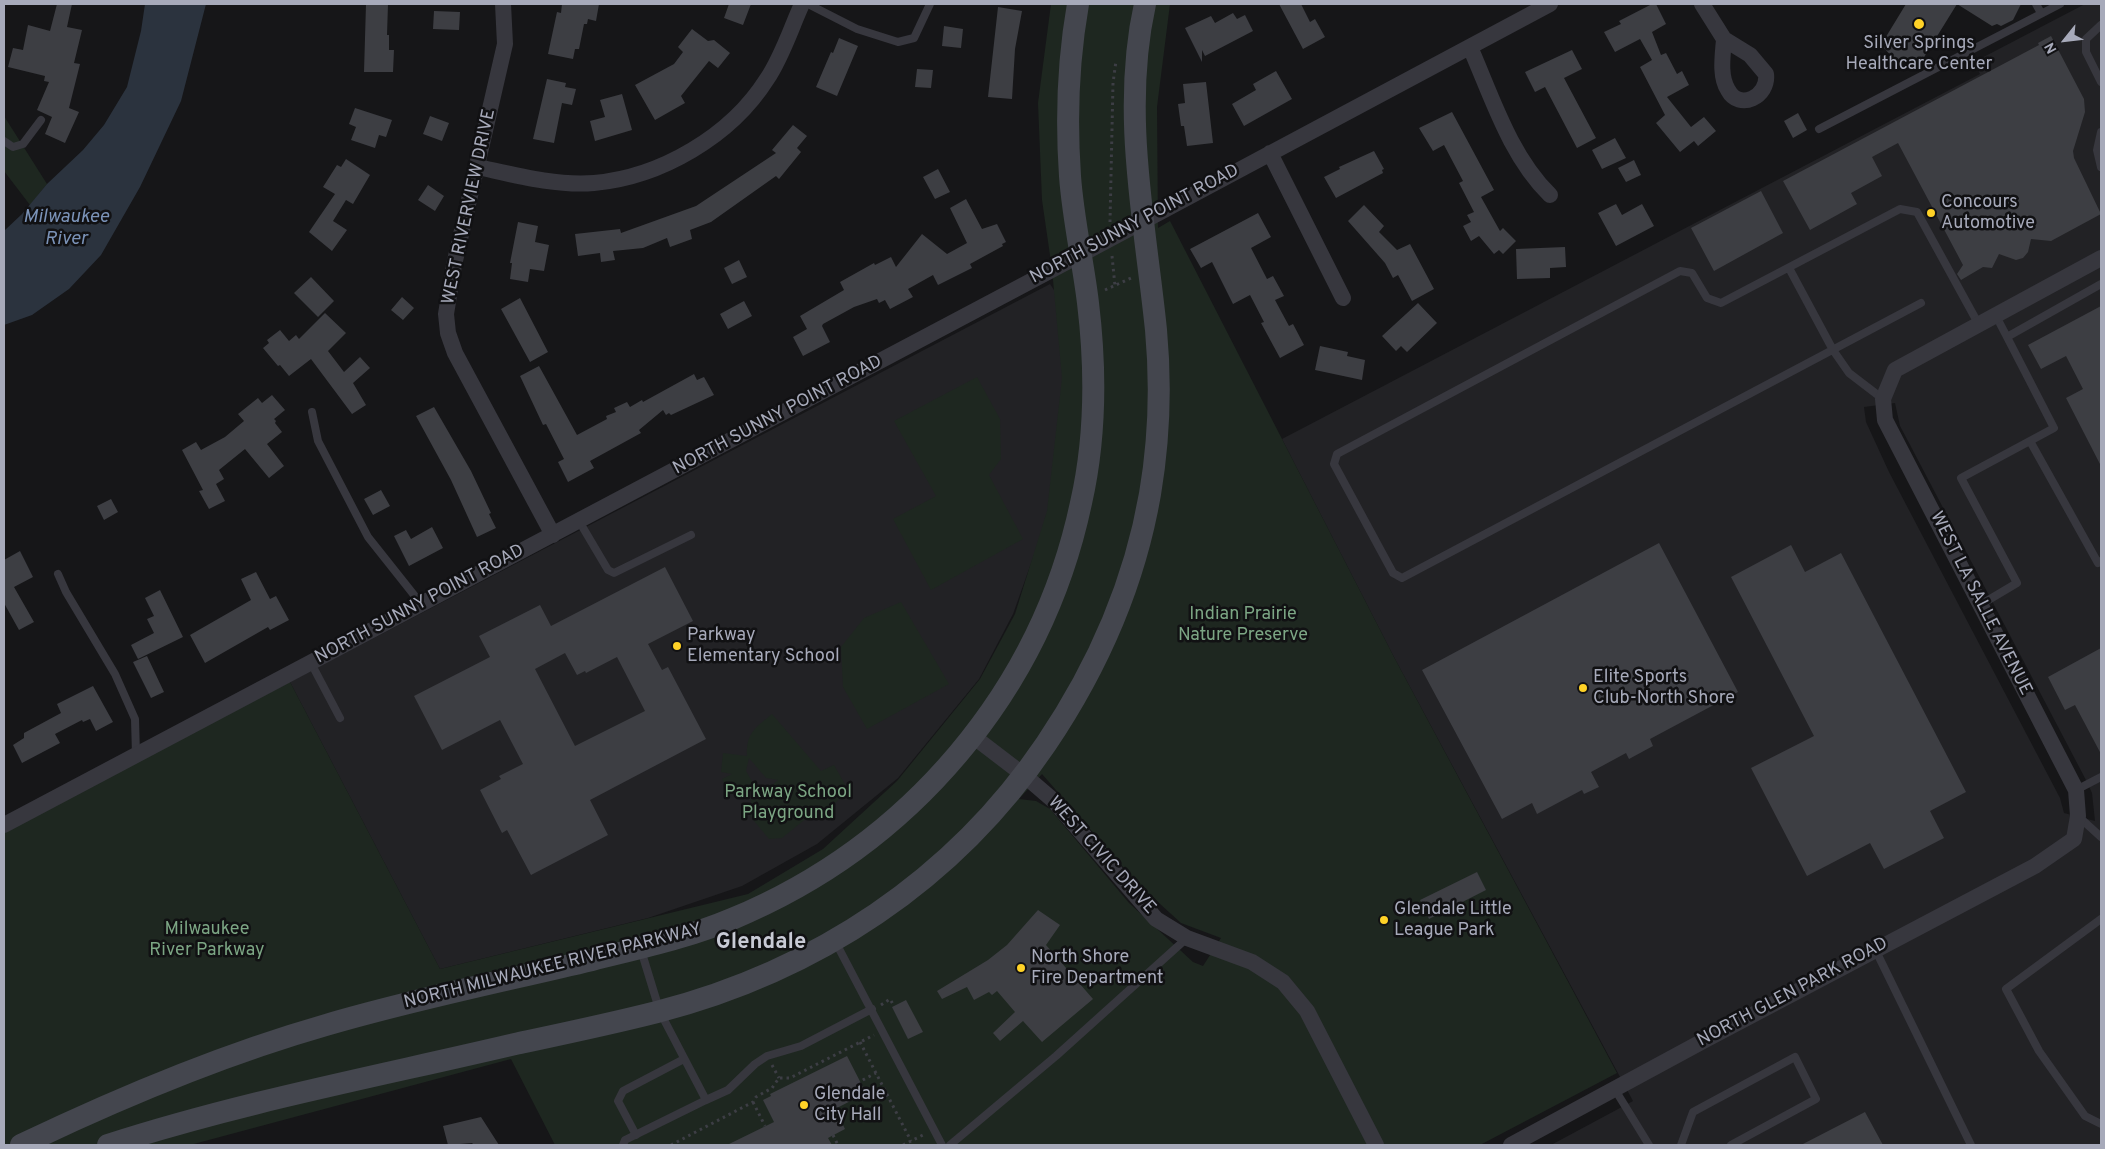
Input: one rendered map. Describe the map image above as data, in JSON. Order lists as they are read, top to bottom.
{
  "streets": {
    "street": [
      "WEST RIVERVIEW DRIVE",
      "NORTH SUNNY POINT ROAD",
      "WEST LA SALLE AVENUE",
      "WEST CIVIC DRIVE",
      "NORTH MILWAUKEE RIVER PARKWAY",
      "NORTH GLEN PARK ROAD"
    ]
  },
  "crossings": [
    ["WEST RIVERVIEW DRIVE", "NORTH SUNNY POINT ROAD"],
    ["NORTH SUNNY POINT ROAD", "NORTH MILWAUKEE RIVER PARKWAY"],
    ["WEST LA SALLE AVENUE", "NORTH GLEN PARK ROAD"],
    ["WEST CIVIC DRIVE", "NORTH MILWAUKEE RIVER PARKWAY"]
  ],
  "districts": ["Glendale"],
  "water": ["Milwaukee River"],
  "parks": ["Indian Prairie Nature Preserve", "Parkway School Playground", "Milwaukee River Parkway"],
  "places": [
    "Silver Springs Healthcare Center",
    "Concours Automotive",
    "Parkway Elementary School",
    "Elite Sports Club-North Shore",
    "Glendale Little League Park",
    "North Shore Fire Department",
    "Glendale City Hall"
  ],
  "north": "bottom left"
}
